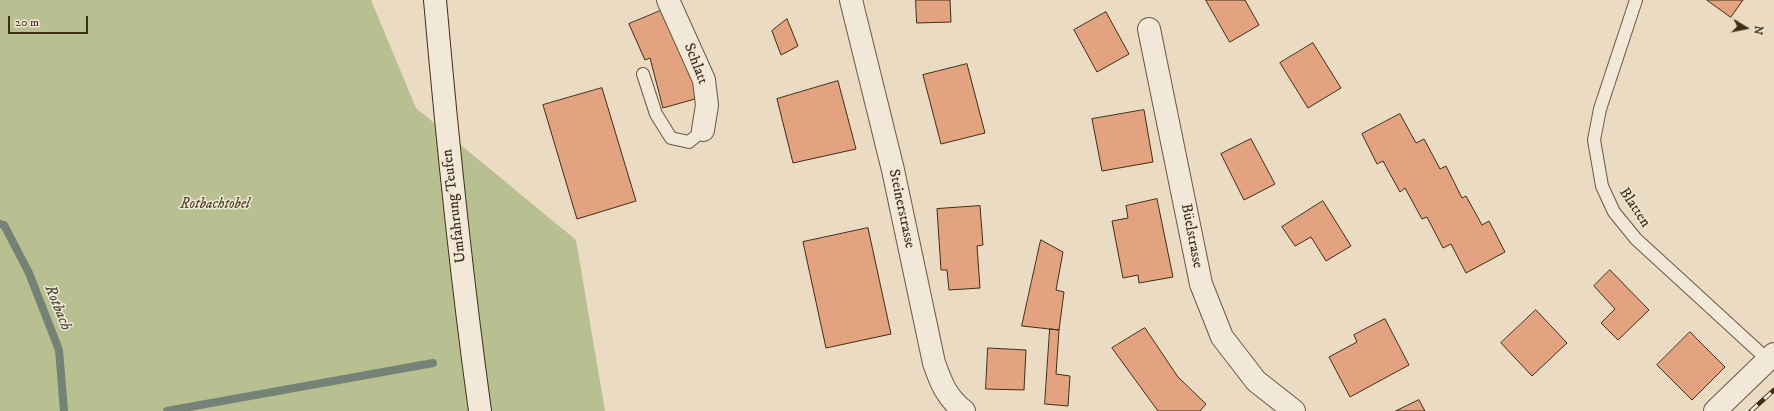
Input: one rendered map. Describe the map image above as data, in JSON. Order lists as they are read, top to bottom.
{
  "streets": {
    "street": [
      "Schlatt",
      "Umfahrung Teufen",
      "Steinerstrasse",
      "Büelstrasse"
    ],
    "lane": ["Blatten"]
  },
  "water": ["Rotbach"],
  "parks": ["Rotbachtobel"],
  "scale_bar": "20 m",
  "north": "right"
}
